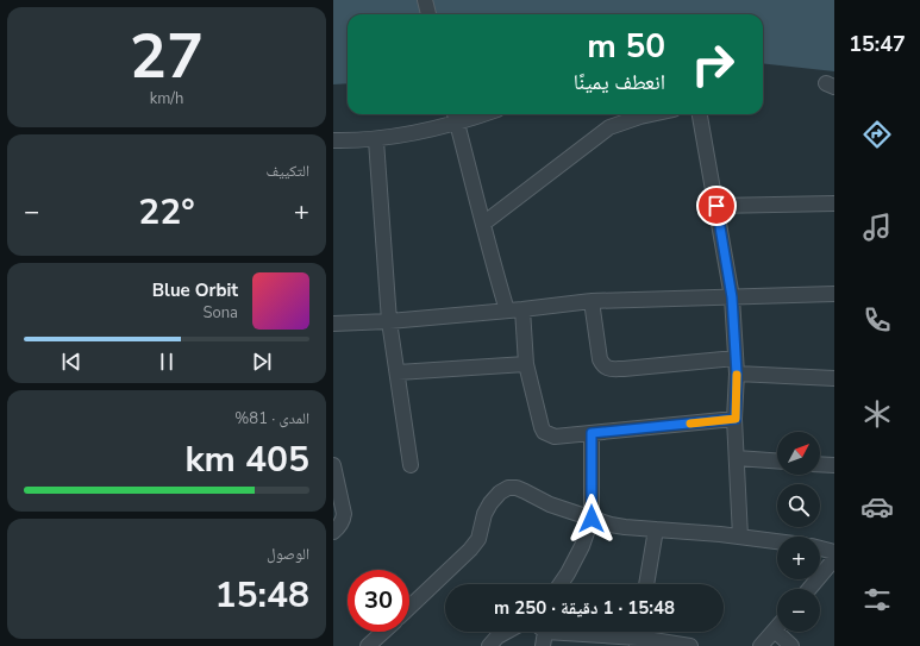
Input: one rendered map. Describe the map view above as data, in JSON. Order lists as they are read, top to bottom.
{
  "north": "top right",
  "page": {
    "tabs": "15:47",
    "tile": [
      ["27", "km/h"],
      "التكييف",
      ["المدى · 81%", "405 km"],
      ["الوصول", "15:48"]
    ],
    "turn": ["50 m", "انعطف يمينًا"],
    "heat": ["−", "22°", "+"],
    "song": ["Blue Orbit", "Sona"],
    "map_buttons": ["+", "−"],
    "limit": "30",
    "trip": "15:48 · 1 دقيقة · 250 m"
  }
}
